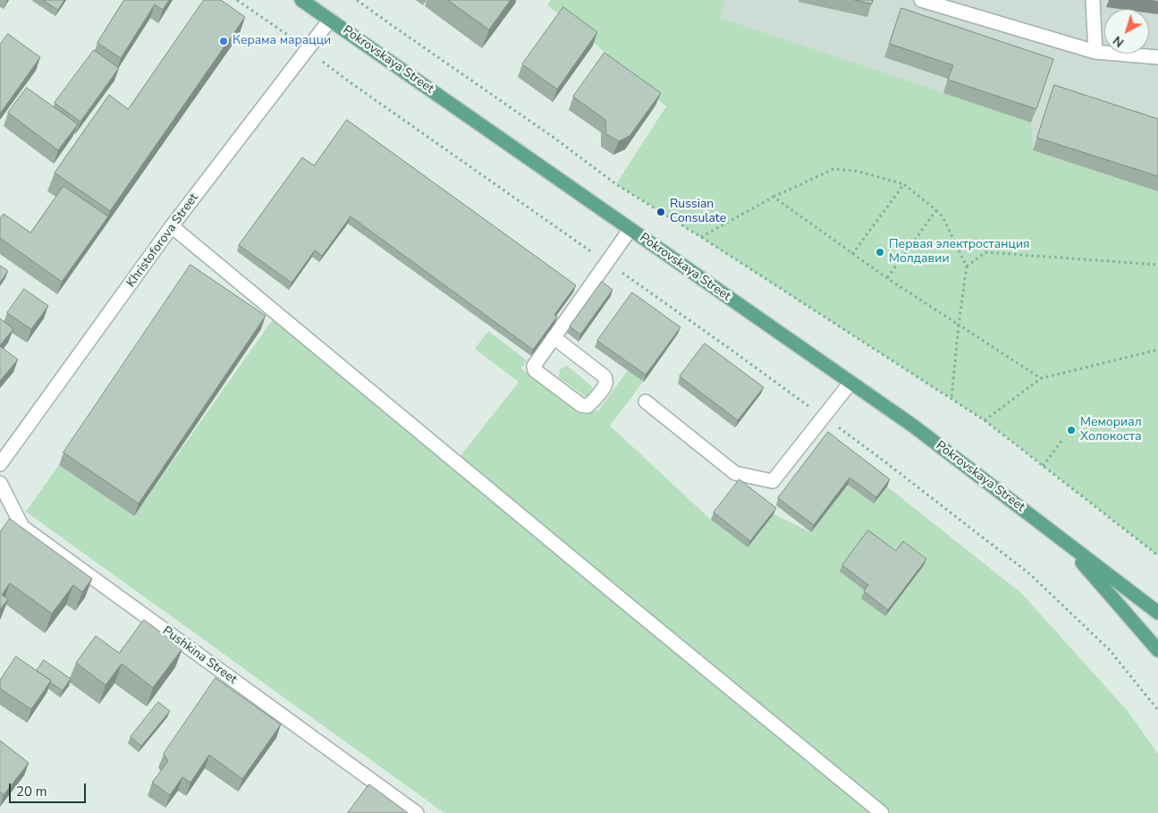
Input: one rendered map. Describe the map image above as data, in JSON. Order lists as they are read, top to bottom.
{
  "streets": {
    "main road": ["Pokrovskaya Street"],
    "street": ["Khristoforova Street", "Pushkina Street"]
  },
  "crossings": [
    ["Pokrovskaya Street", "Khristoforova Street"]
  ],
  "places": [
    "Керама марацци",
    "Russian Consulate",
    "Первая электростанция Молдавии",
    "Мемориал Холокоста"
  ],
  "scale_bar": "20 m",
  "north": "bottom left"
}
